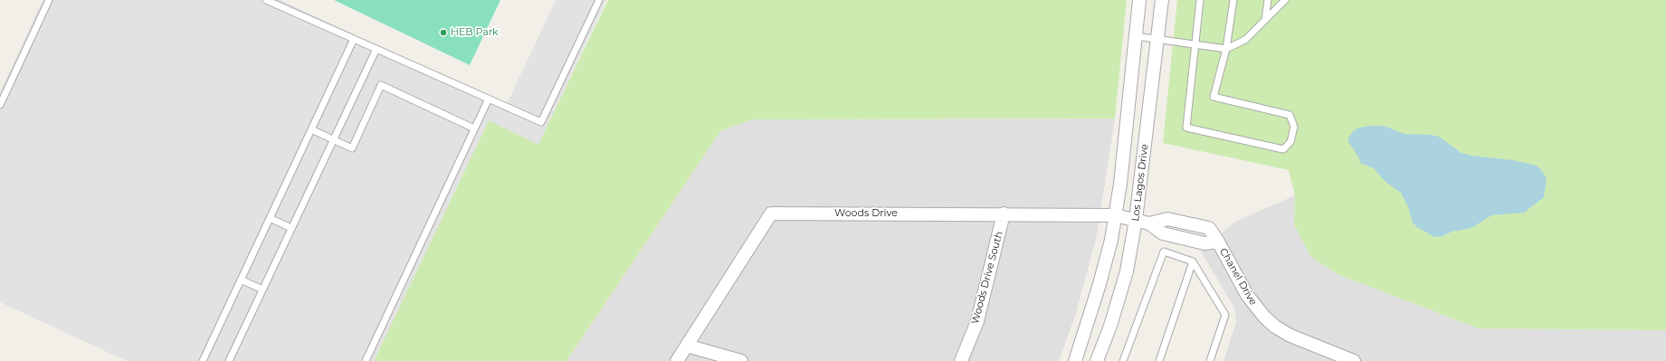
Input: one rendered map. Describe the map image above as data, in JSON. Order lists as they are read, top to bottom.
{
  "streets": {
    "street": [
      "Los Lagos Drive",
      "Woods Drive",
      "Chanel Drive",
      "Woods Drive South"
    ]
  },
  "crossings": [
    ["Los Lagos Drive", "Woods Drive"],
    ["Woods Drive", "Chanel Drive"],
    ["Woods Drive", "Woods Drive South"]
  ],
  "places": ["HEB Park"]
}
